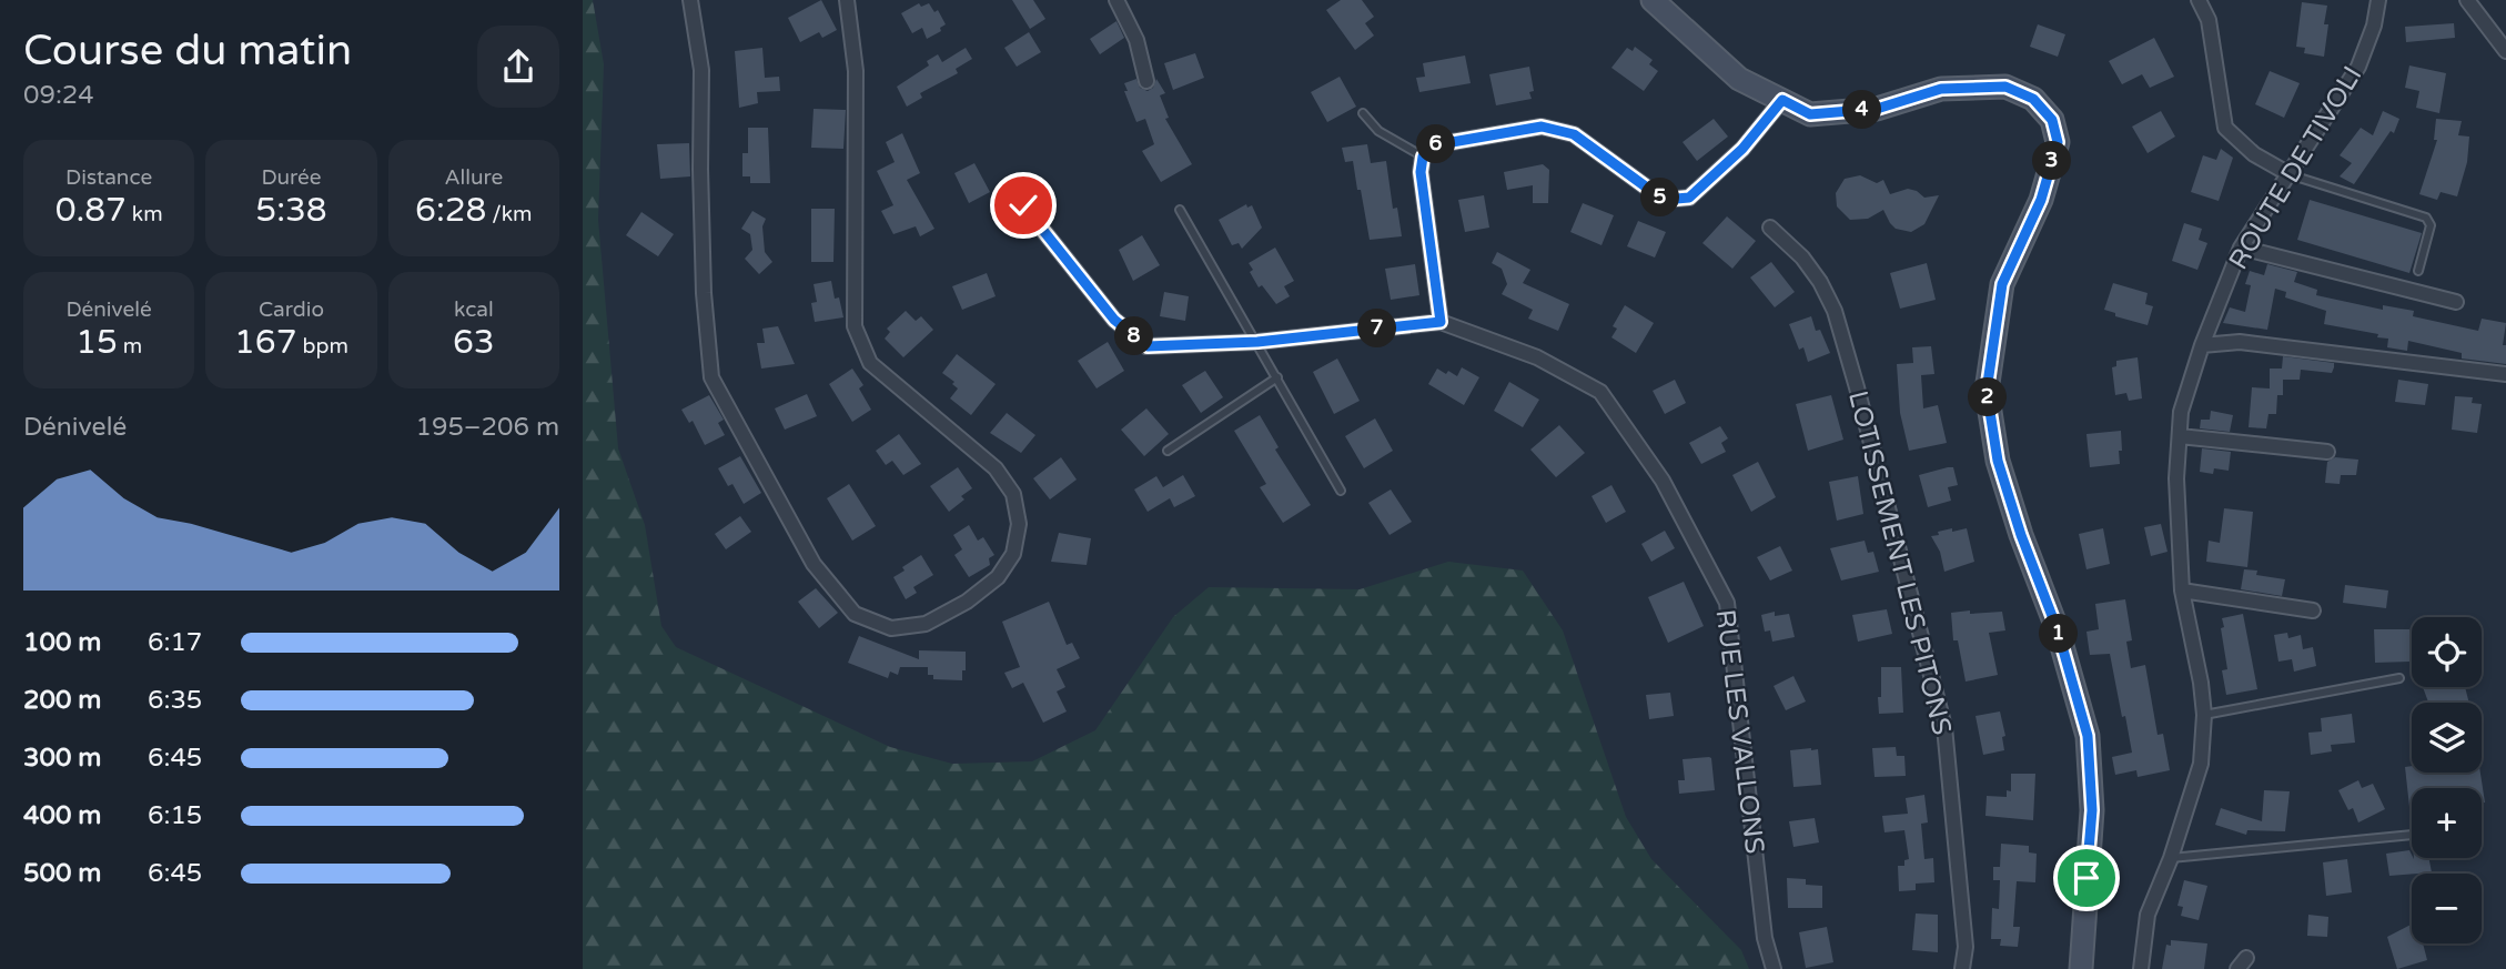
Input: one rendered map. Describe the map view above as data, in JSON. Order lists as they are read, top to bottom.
{
  "streets": {
    "street": ["ROUTE DE TIVOLI", "LOTISSEMENT LES PITONS", "RUE LES VALLONS"]
  },
  "page": {
    "heading": ["Course du matin", "09:24"],
    "pins": [
      "4",
      "6",
      "3",
      "5",
      "7",
      "8",
      "2",
      "1"
    ],
    "stats": [
      ["Distance", "0.87 km"],
      ["Durée", "5:38"],
      ["Allure", "6:28 /km"],
      ["Dénivelé", "15 m"],
      ["Cardio", "167 bpm"],
      ["kcal", "63"]
    ],
    "chart": ["Dénivelé", "195–206 m"],
    "list": [
      {
        "name": "100 m",
        "note": "6:17"
      },
      {
        "name": "200 m",
        "note": "6:35"
      },
      {
        "name": "300 m",
        "note": "6:45"
      },
      {
        "name": "400 m",
        "note": "6:15"
      },
      {
        "name": "500 m",
        "note": "6:45"
      }
    ],
    "map_buttons": ["+", "−"]
  }
}
